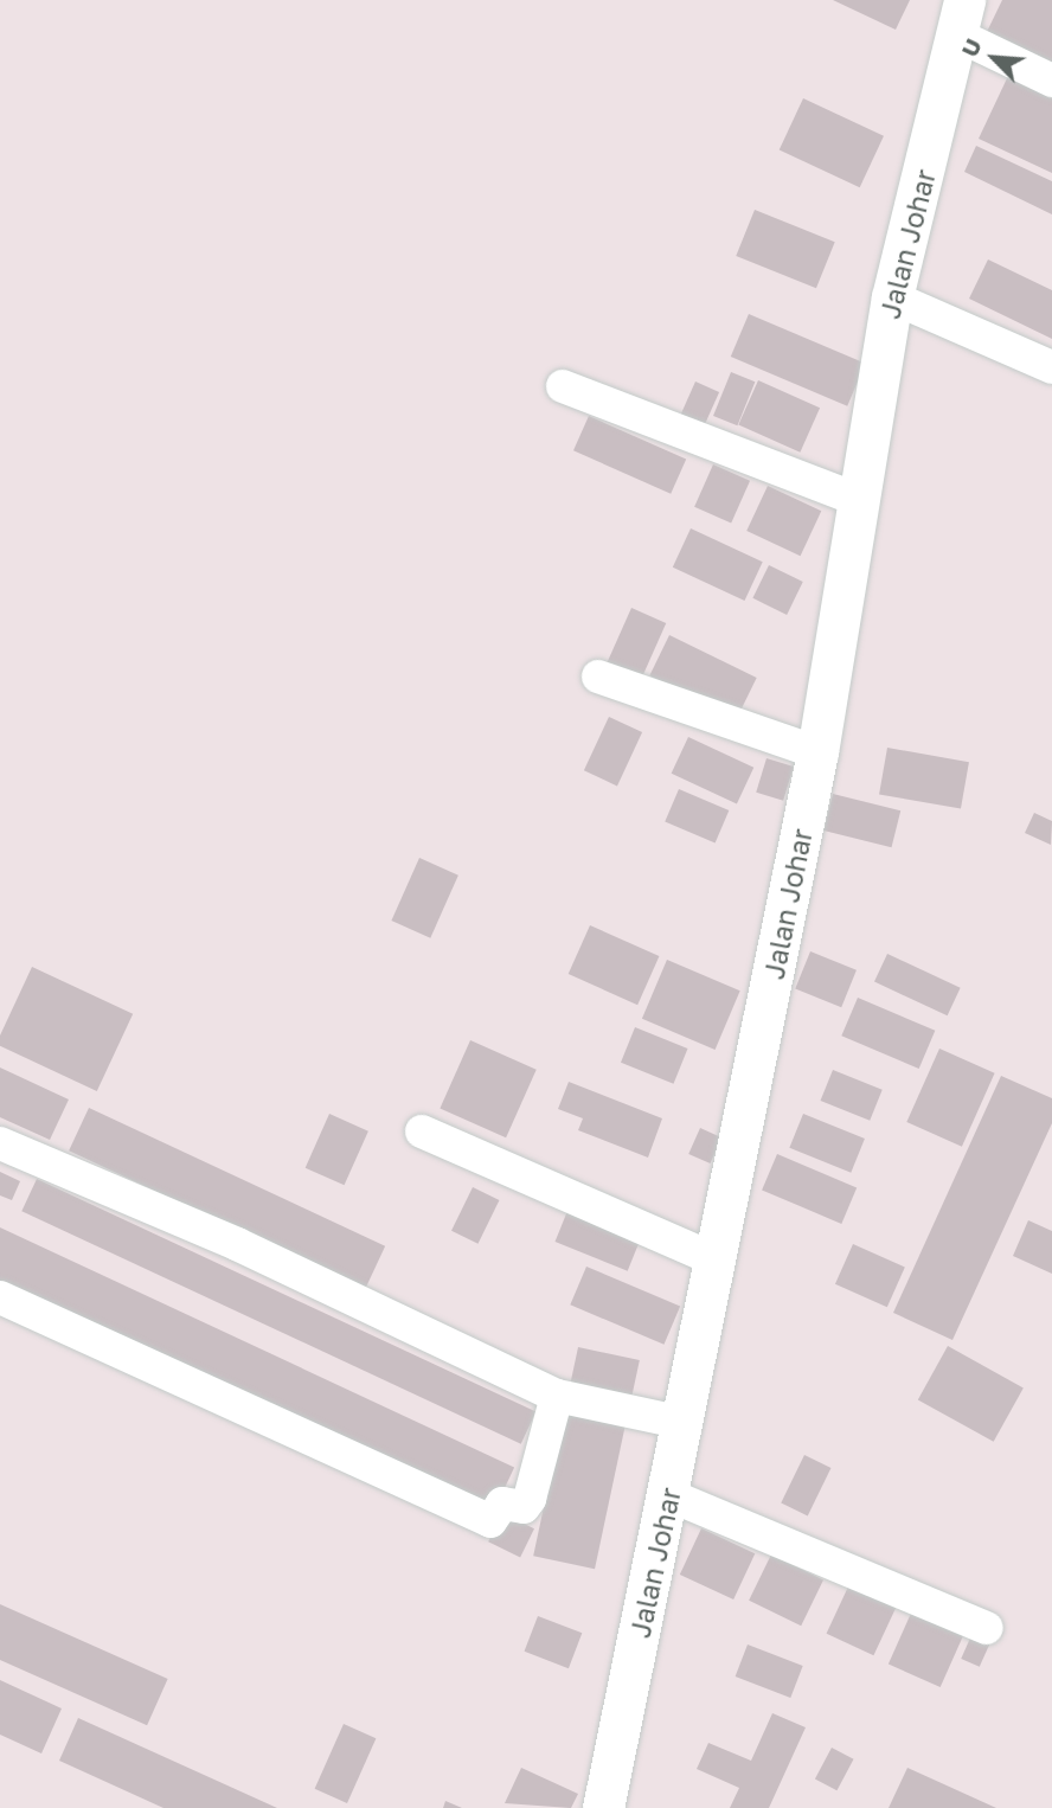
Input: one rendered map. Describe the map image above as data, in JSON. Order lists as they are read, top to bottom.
{
  "streets": {
    "street": ["Jalan Johar"]
  },
  "north": "top left"
}
